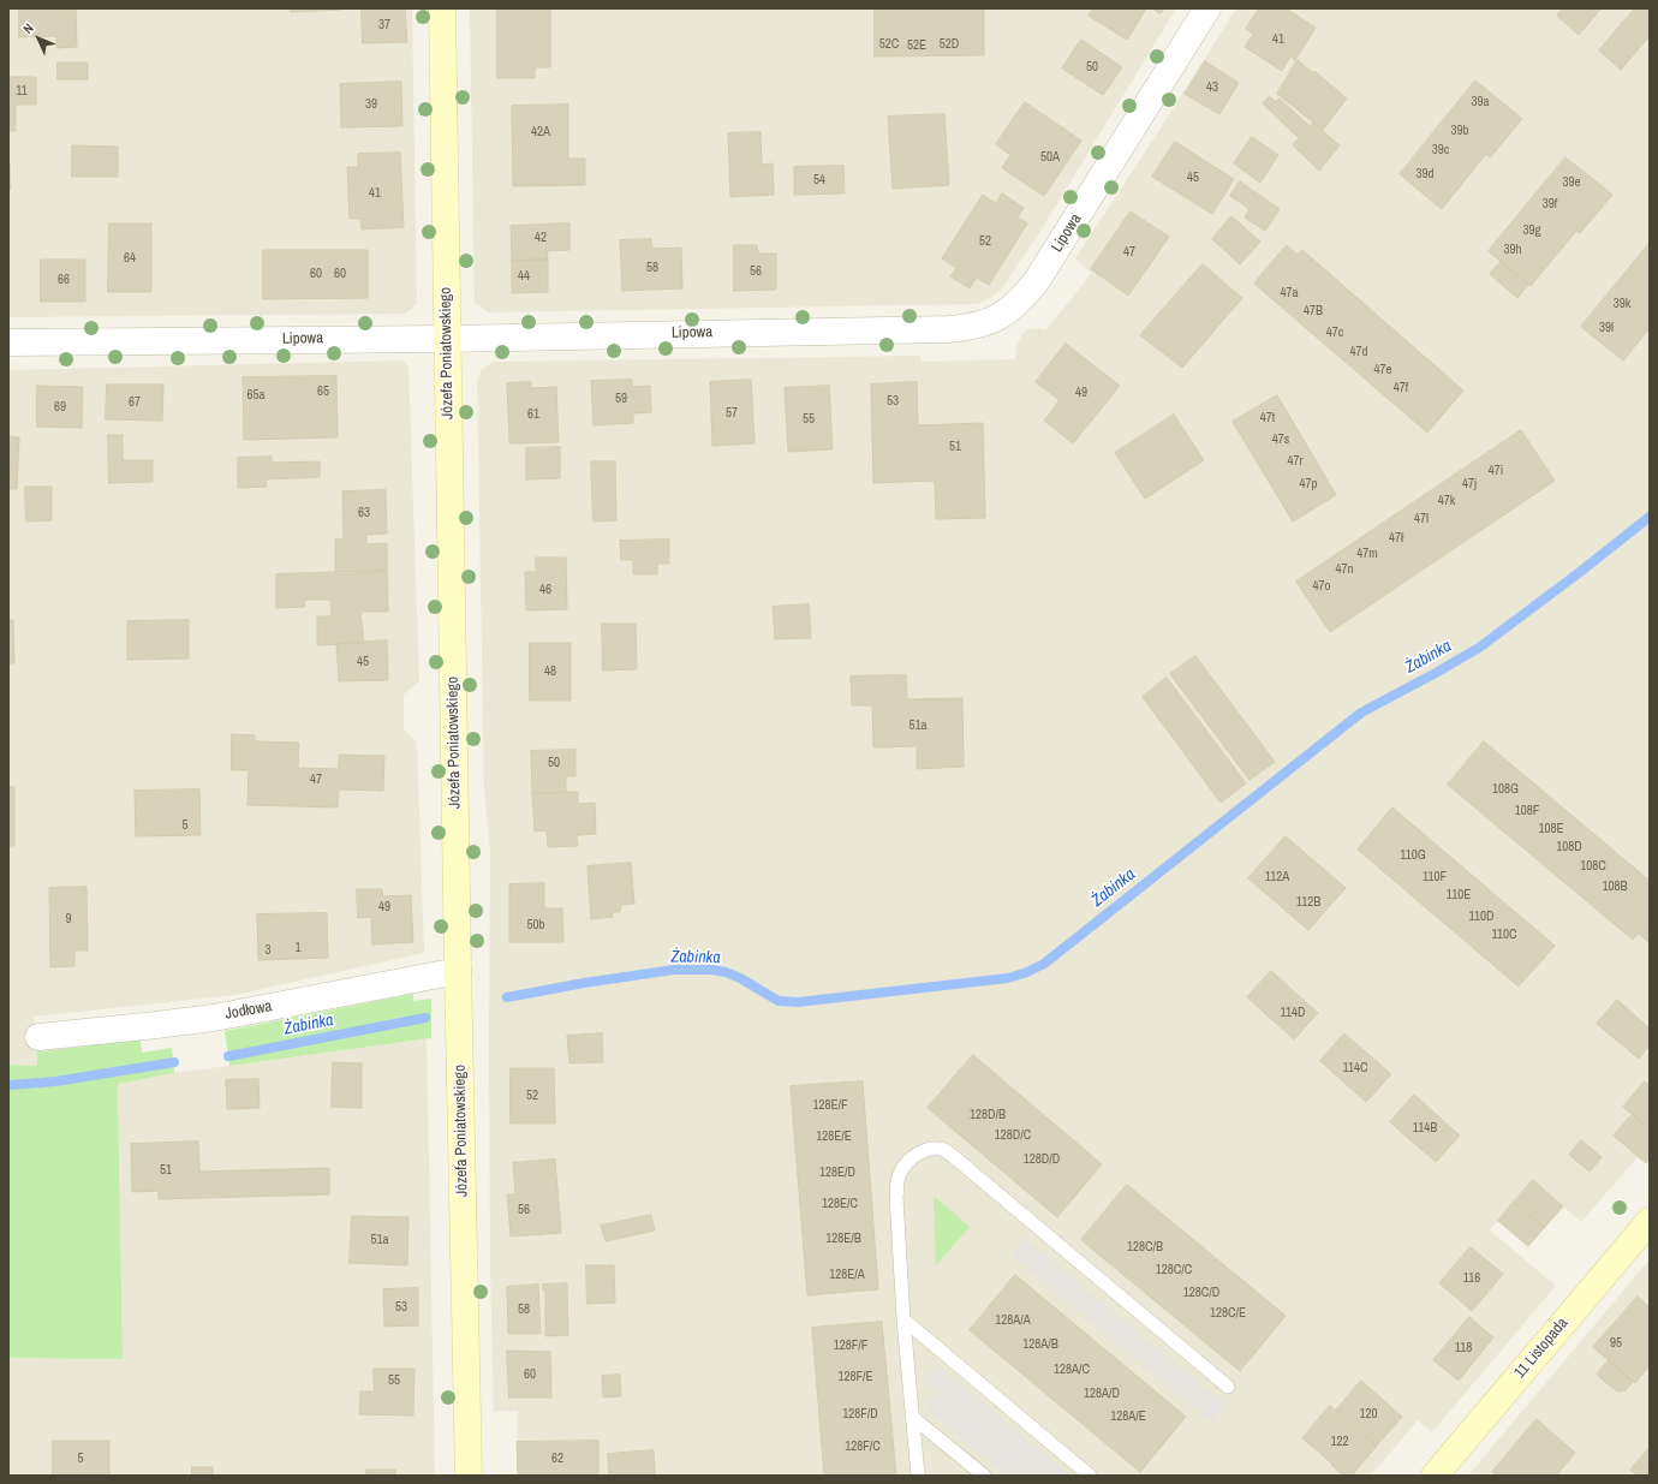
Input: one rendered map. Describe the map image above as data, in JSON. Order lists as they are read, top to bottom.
{
  "streets": {
    "street": [
      "Lipowa",
      "Józefa Poniatowskiego",
      "Jodłowa",
      "11 Listopada"
    ]
  },
  "crossings": [
    ["Lipowa", "Józefa Poniatowskiego"],
    ["Józefa Poniatowskiego", "Jodłowa"]
  ],
  "water": ["Żabinka"],
  "house_numbers": [
    "37",
    "41",
    "52C",
    "52D",
    "52E",
    "50",
    "43",
    "11",
    "39a",
    "39",
    "39b",
    "42A",
    "39c",
    "50A",
    "39d",
    "45",
    "54",
    "39e",
    "41",
    "39f",
    "39g",
    "42",
    "52",
    "39h",
    "47",
    "64",
    "58",
    "56",
    "60",
    "60",
    "44",
    "66",
    "47a",
    "39k",
    "47B",
    "39l",
    "47c",
    "47d",
    "47e",
    "47f",
    "65",
    "49",
    "65a",
    "59",
    "53",
    "67",
    "69",
    "57",
    "61",
    "47t",
    "55",
    "47s",
    "51",
    "47r",
    "47i",
    "47p",
    "47j",
    "47k",
    "63",
    "47l",
    "47ł",
    "47m",
    "47n",
    "47o",
    "46",
    "45",
    "48",
    "51a",
    "50",
    "47",
    "108G",
    "108F",
    "5",
    "108E",
    "108D",
    "110G",
    "108C",
    "112A",
    "110F",
    "108B",
    "110E",
    "112B",
    "49",
    "110D",
    "9",
    "50b",
    "110C",
    "1",
    "3",
    "114D",
    "114C",
    "52",
    "128E/F",
    "128D/B",
    "114B",
    "128D/C",
    "128E/E",
    "128D/D",
    "51",
    "128E/D",
    "128E/C",
    "56",
    "128E/B",
    "51a",
    "128C/B",
    "128C/C",
    "128E/A",
    "116",
    "128C/D",
    "53",
    "58",
    "128C/E",
    "128A/A",
    "95",
    "128A/B",
    "128F/F",
    "118",
    "128A/C",
    "60",
    "128F/E",
    "55",
    "128A/D",
    "128F/D",
    "120",
    "128A/E",
    "122",
    "128F/C",
    "5",
    "62"
  ],
  "north": "top left"
}
